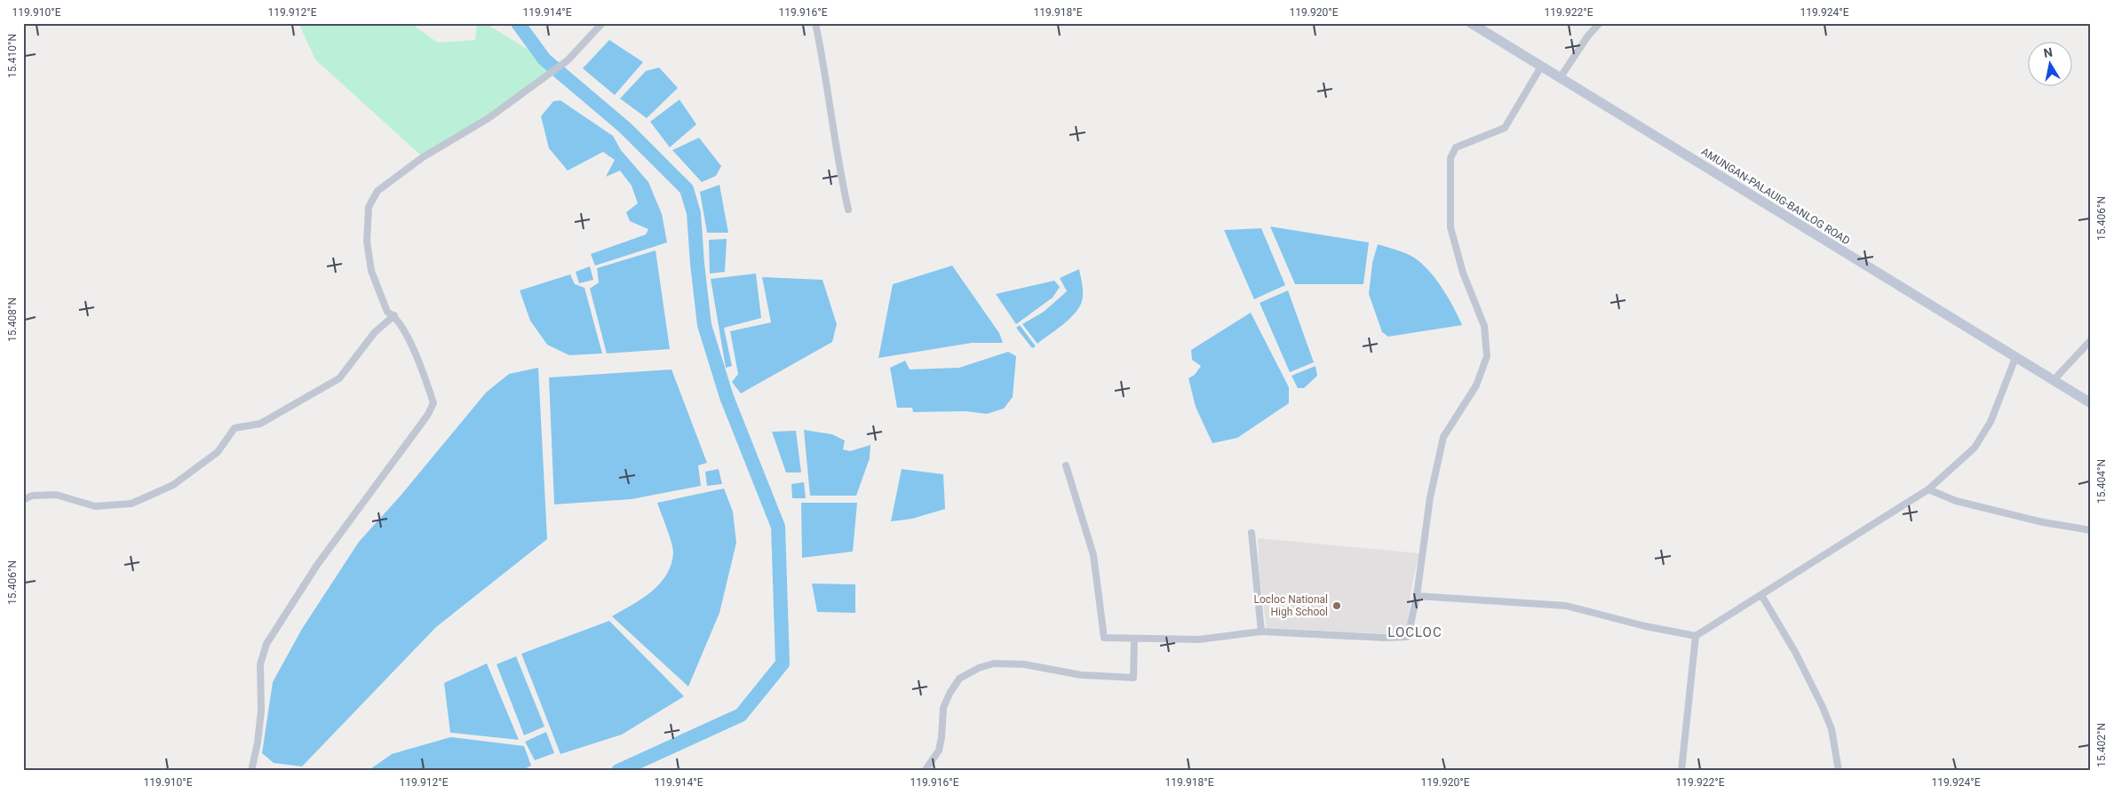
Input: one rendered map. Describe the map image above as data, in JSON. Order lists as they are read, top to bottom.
{
  "streets": {
    "main road": ["AMUNGAN-PALAUIG-BANLOG ROAD"]
  },
  "districts": ["LOCLOC"],
  "places": ["Locloc National High School"],
  "north": "top",
  "coordinates": [
    "119.910°E",
    "119.912°E",
    "119.914°E",
    "119.916°E",
    "119.918°E",
    "119.920°E",
    "119.922°E",
    "119.924°E",
    "15.410°N",
    "15.406°N",
    "15.408°N",
    "15.404°N",
    "15.402°N"
  ]
}
